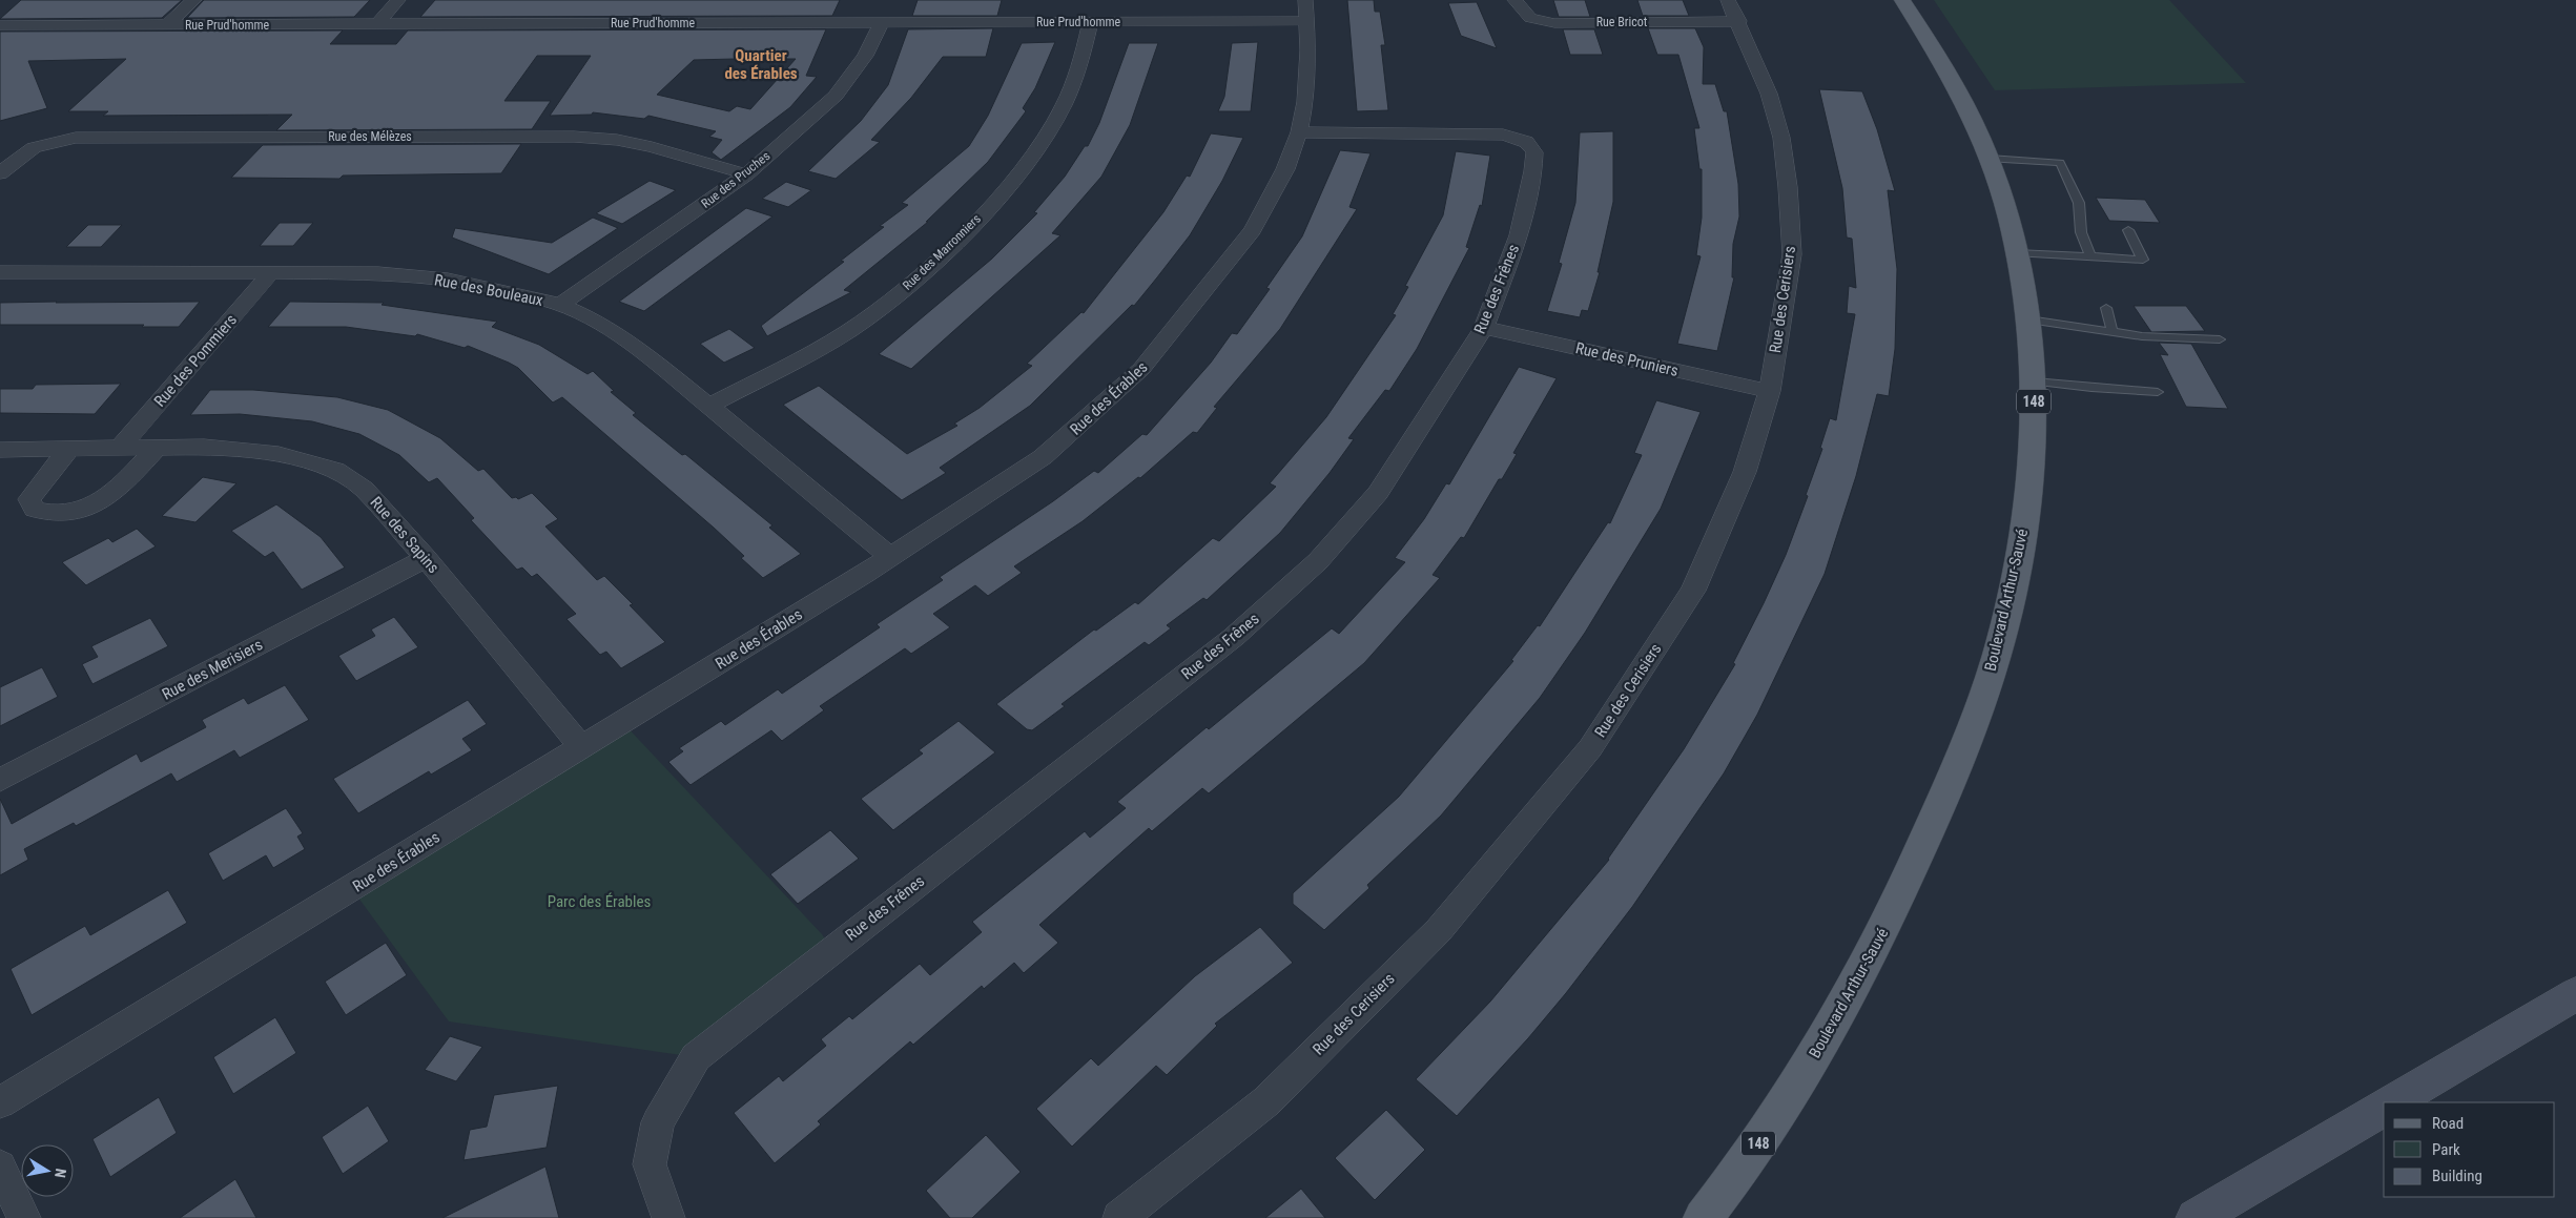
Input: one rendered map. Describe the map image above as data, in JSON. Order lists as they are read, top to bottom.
{
  "streets": {
    "main road": ["148", "Boulevard Arthur-Sauvé"],
    "street": [
      "Rue Prud'homme",
      "Rue Bricot",
      "Rue des Mélèzes",
      "Rue des Pruches",
      "Rue des Marronniers",
      "Rue des Frênes",
      "Rue des Bouleaux",
      "Rue des Cerisiers",
      "Rue des Pruniers",
      "Rue des Pommiers",
      "Rue des Érables",
      "Rue des Sapins",
      "Rue des Merisiers"
    ]
  },
  "crossings": [
    ["Rue Prud'homme", "Rue des Pruches"],
    ["Rue Prud'homme", "Rue des Marronniers"],
    ["Rue Prud'homme", "Rue des Érables"],
    ["Rue Bricot", "Rue des Cerisiers"],
    ["Rue des Mélèzes", "Rue des Pruches"],
    ["Rue des Pruches", "Rue des Bouleaux"],
    ["Rue des Marronniers", "Rue des Bouleaux"],
    ["Rue des Frênes", "Rue des Pruniers"],
    ["Rue des Frênes", "Rue des Érables"],
    ["Rue des Bouleaux", "Rue des Pommiers"],
    ["Rue des Bouleaux", "Rue des Érables"],
    ["Rue des Cerisiers", "Rue des Pruniers"],
    ["Rue des Pommiers", "Rue des Sapins"],
    ["Rue des Érables", "Rue des Sapins"],
    ["Rue des Sapins", "Rue des Merisiers"]
  ],
  "districts": ["Quartier des Érables"],
  "parks": ["Parc des Érables"],
  "legend": ["Road", "Park", "Building"],
  "north": "right"
}
